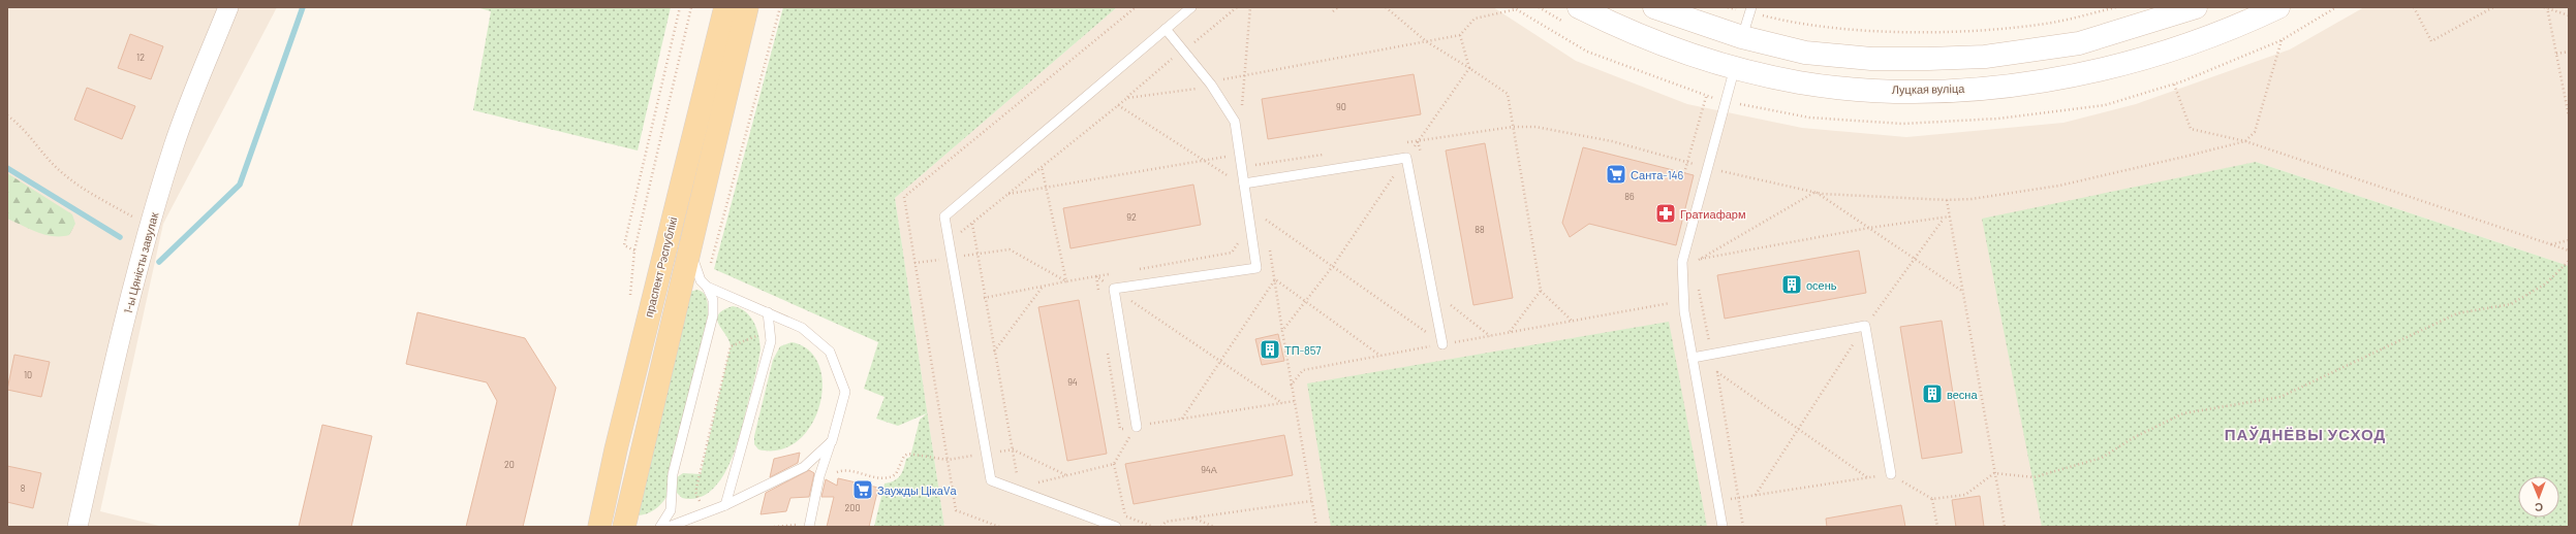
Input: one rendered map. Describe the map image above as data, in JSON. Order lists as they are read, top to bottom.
{
  "streets": {
    "main road": ["праспект Рэспублікі"],
    "street": ["Луцкая вуліца", "1-ы Цяністы завулак"]
  },
  "districts": ["ПАЎДНЁВЫ УСХОД"],
  "places": {
    "supermarket": ["Санта-146", "Заужды ЦікаVа"],
    "pharmacy": ["Гратиафарм"],
    "building": ["осень", "ТП-857", "весна"]
  },
  "house_numbers": [
    "12",
    "90",
    "86",
    "92",
    "88",
    "10",
    "94",
    "20",
    "94А",
    "8",
    "200"
  ],
  "north": "bottom"
}
